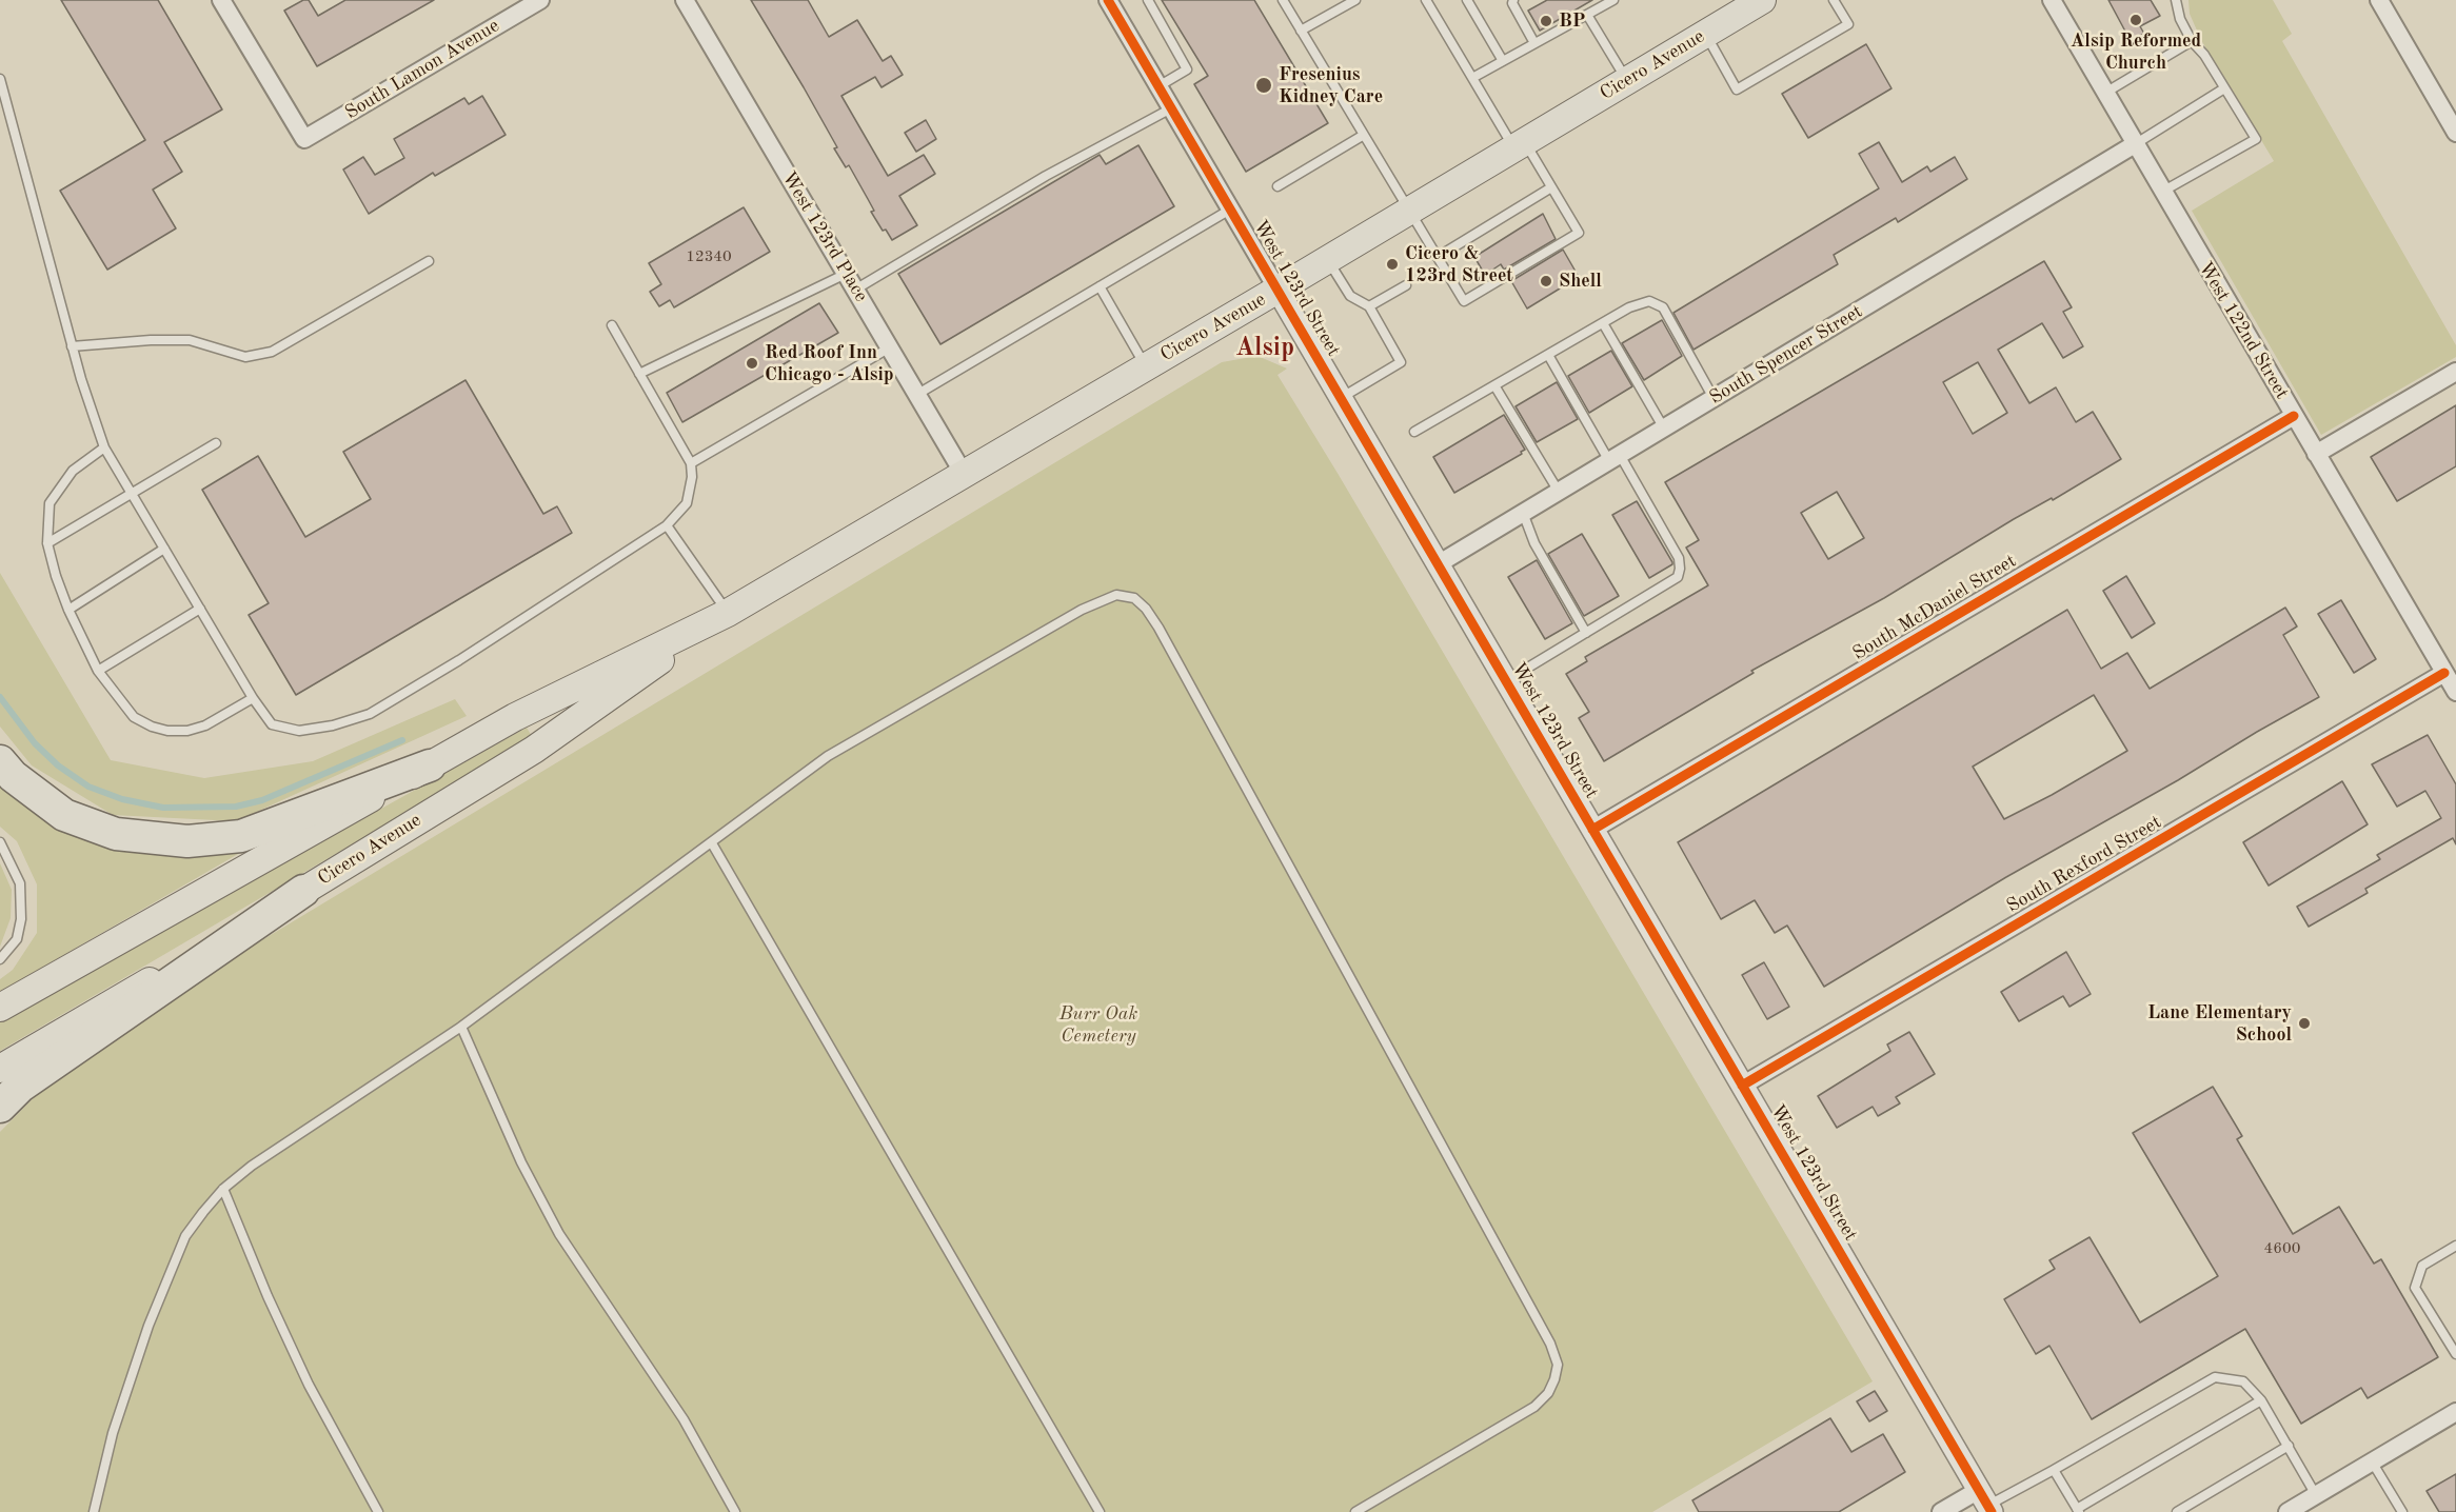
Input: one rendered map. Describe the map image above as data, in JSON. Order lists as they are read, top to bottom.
{
  "streets": {
    "main road": ["Cicero Avenue"],
    "street": [
      "South Lamon Avenue",
      "West 123rd Place",
      "West 123rd Street",
      "West 122nd Street",
      "South Spencer Street",
      "South McDaniel Street",
      "South Rexford Street"
    ]
  },
  "crossings": [
    ["Cicero Avenue", "West 123rd Place"],
    ["Cicero Avenue", "West 123rd Street"],
    ["West 123rd Street", "South Spencer Street"],
    ["West 123rd Street", "South McDaniel Street"],
    ["West 123rd Street", "South Rexford Street"],
    ["West 122nd Street", "South Spencer Street"],
    ["West 122nd Street", "South McDaniel Street"],
    ["West 122nd Street", "South Rexford Street"]
  ],
  "districts": ["Alsip"],
  "parks": ["Burr Oak Cemetery"],
  "places": [
    "Alsip Reformed Church",
    "BP",
    "Fresenius Kidney Care",
    "Cicero & 123rd Street",
    "Shell",
    "Red Roof Inn Chicago - Alsip",
    "Lane Elementary School"
  ],
  "house_numbers": ["12340", "4600"]
}
